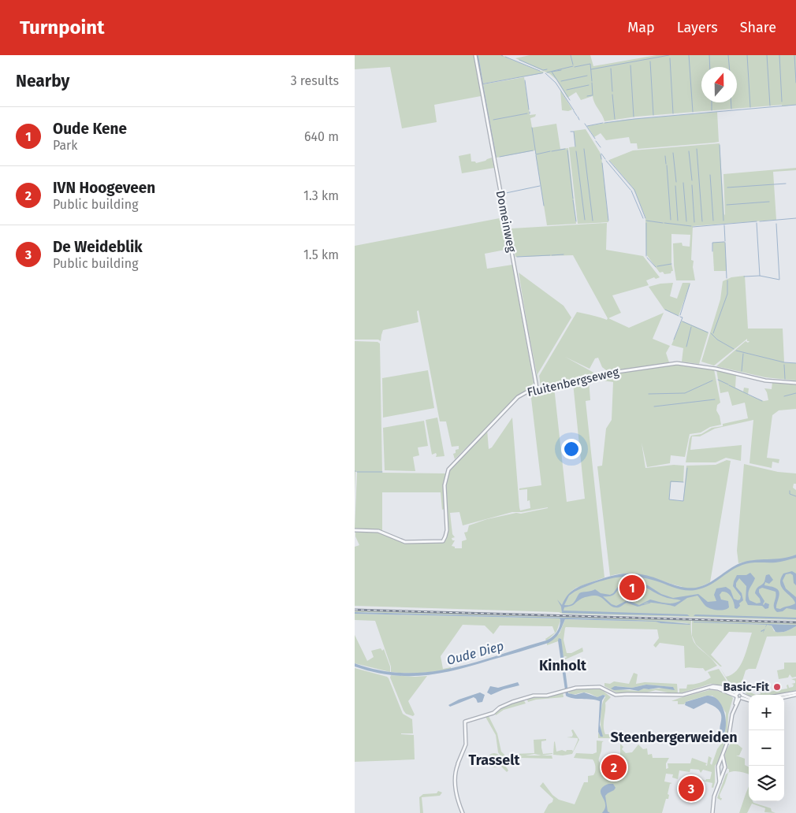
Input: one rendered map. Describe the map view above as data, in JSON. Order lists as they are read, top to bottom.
{
  "streets": {
    "street": ["Domeinweg", "Fluitenbergseweg"]
  },
  "crossings": [
    ["Domeinweg", "Fluitenbergseweg"]
  ],
  "districts": ["Kinholt", "Steenbergerweiden", "Trasselt"],
  "water": ["Oude Diep"],
  "places": ["Basic-Fit"],
  "north": "top",
  "page": {
    "header": "Turnpoint",
    "nav": ["Map", "Layers", "Share"],
    "heading": ["Nearby", "3 results"],
    "list": [
      {
        "mark": "1",
        "name": "Oude Kene",
        "note": "Park",
        "value": "640 m"
      },
      {
        "mark": "2",
        "name": "IVN Hoogeveen",
        "note": "Public building",
        "value": "1.3 km"
      },
      {
        "mark": "3",
        "name": "De Weideblik",
        "note": "Public building",
        "value": "1.5 km"
      }
    ],
    "pins": ["1", "2", "3"],
    "map_buttons": ["+", "−"]
  }
}
